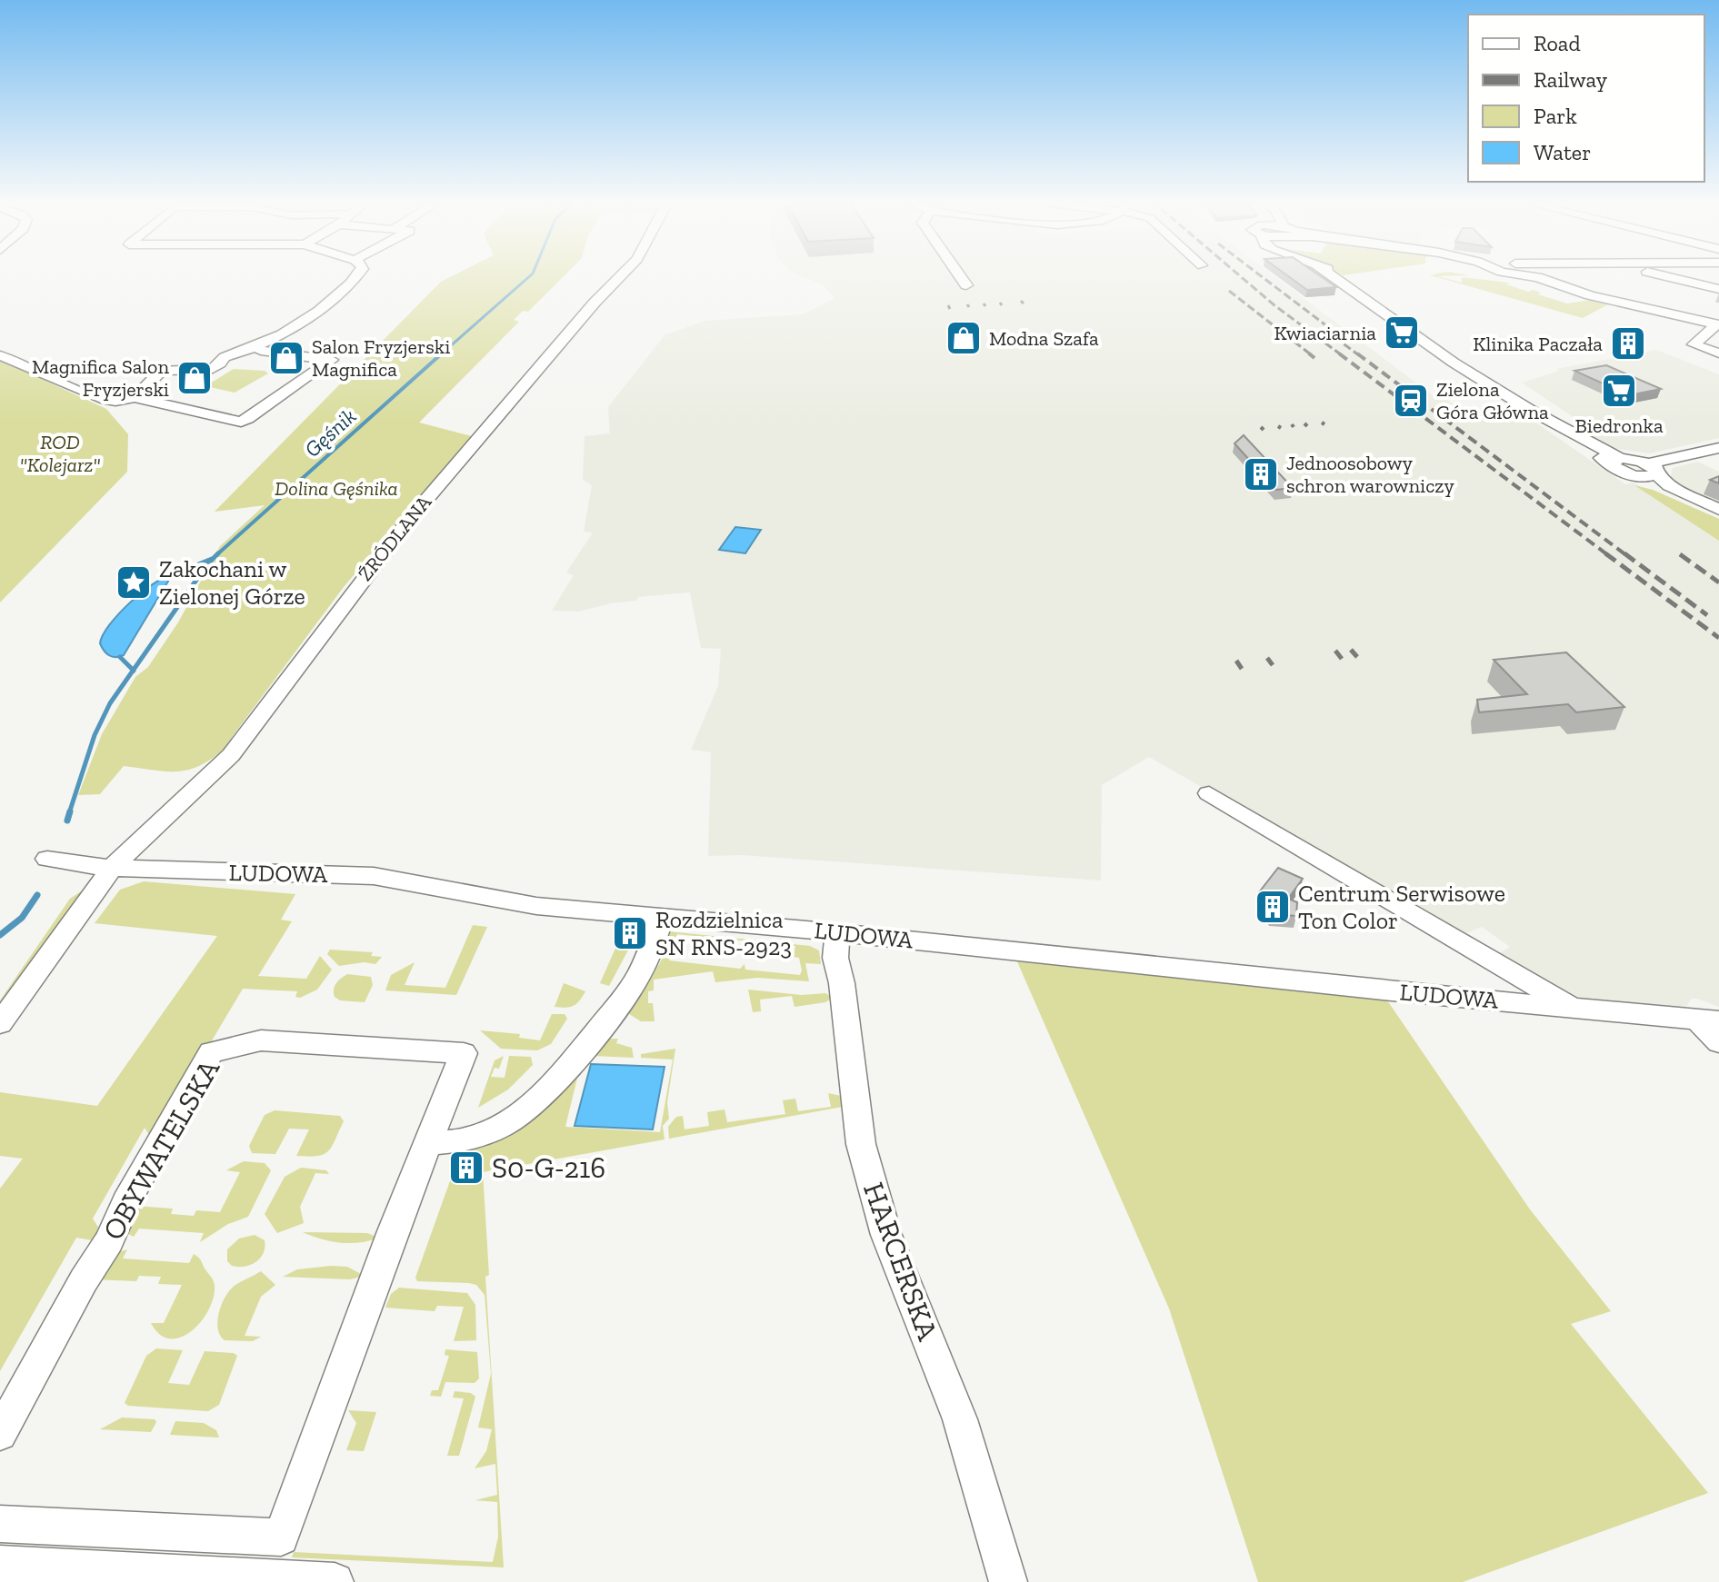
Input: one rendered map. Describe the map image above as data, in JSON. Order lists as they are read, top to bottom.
{
  "streets": {
    "street": [
      "ŹRÓDLANA",
      "LUDOWA",
      "OBYWATELSKA",
      "HARCERSKA"
    ]
  },
  "crossings": [
    ["ŹRÓDLANA", "LUDOWA"],
    ["LUDOWA", "HARCERSKA"]
  ],
  "water": ["Gęśnik"],
  "parks": ["ROD \"Kolejarz\"", "Dolina Gęśnika"],
  "places": {
    "supermarket": ["Kwiaciarnia", "Biedronka"],
    "shop": ["Modna Szafa", "Salon Fryzjerski Magnifica", "Magnifica Salon Fryzjerski"],
    "building": [
      "Klinika Paczała",
      "Jednoosobowy schron warowniczy",
      "Centrum Serwisowe Ton Color",
      "Rozdzielnica SN RNS-2923",
      "S0-G-216"
    ],
    "station": ["Zielona Góra Główna"],
    "place": ["Zakochani w Zielonej Górze"]
  },
  "legend": [
    "Road",
    "Railway",
    "Park",
    "Water"
  ]
}
